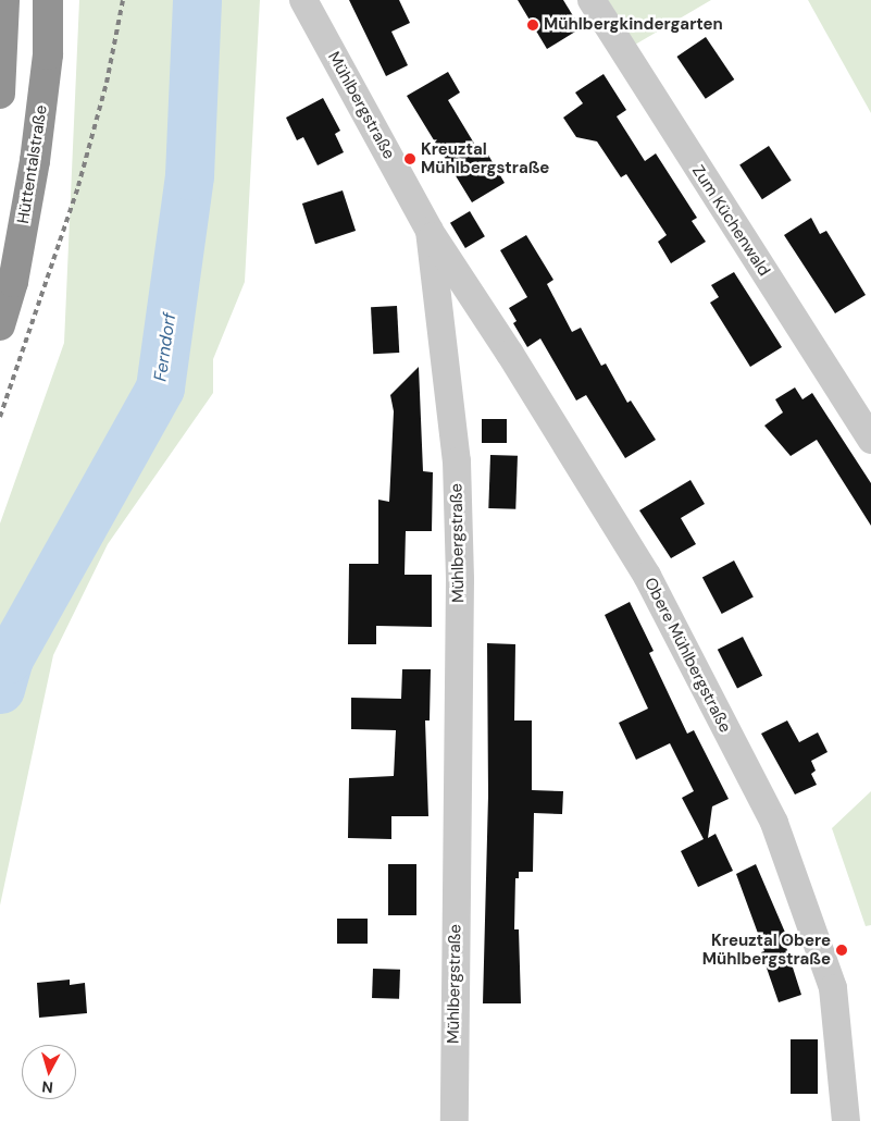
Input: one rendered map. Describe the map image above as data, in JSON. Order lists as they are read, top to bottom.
{
  "streets": {
    "highway": ["Hüttentalstraße"],
    "street": ["Mühlbergstraße", "Zum Küchenwald", "Obere Mühlbergstraße"]
  },
  "crossings": [
    ["Mühlbergstraße", "Obere Mühlbergstraße"]
  ],
  "water": ["Ferndorf"],
  "places": ["Mühlbergkindergarten", "Kreuztal Mühlbergstraße", "Kreuztal Obere Mühlbergstraße"],
  "north": "bottom"
}
